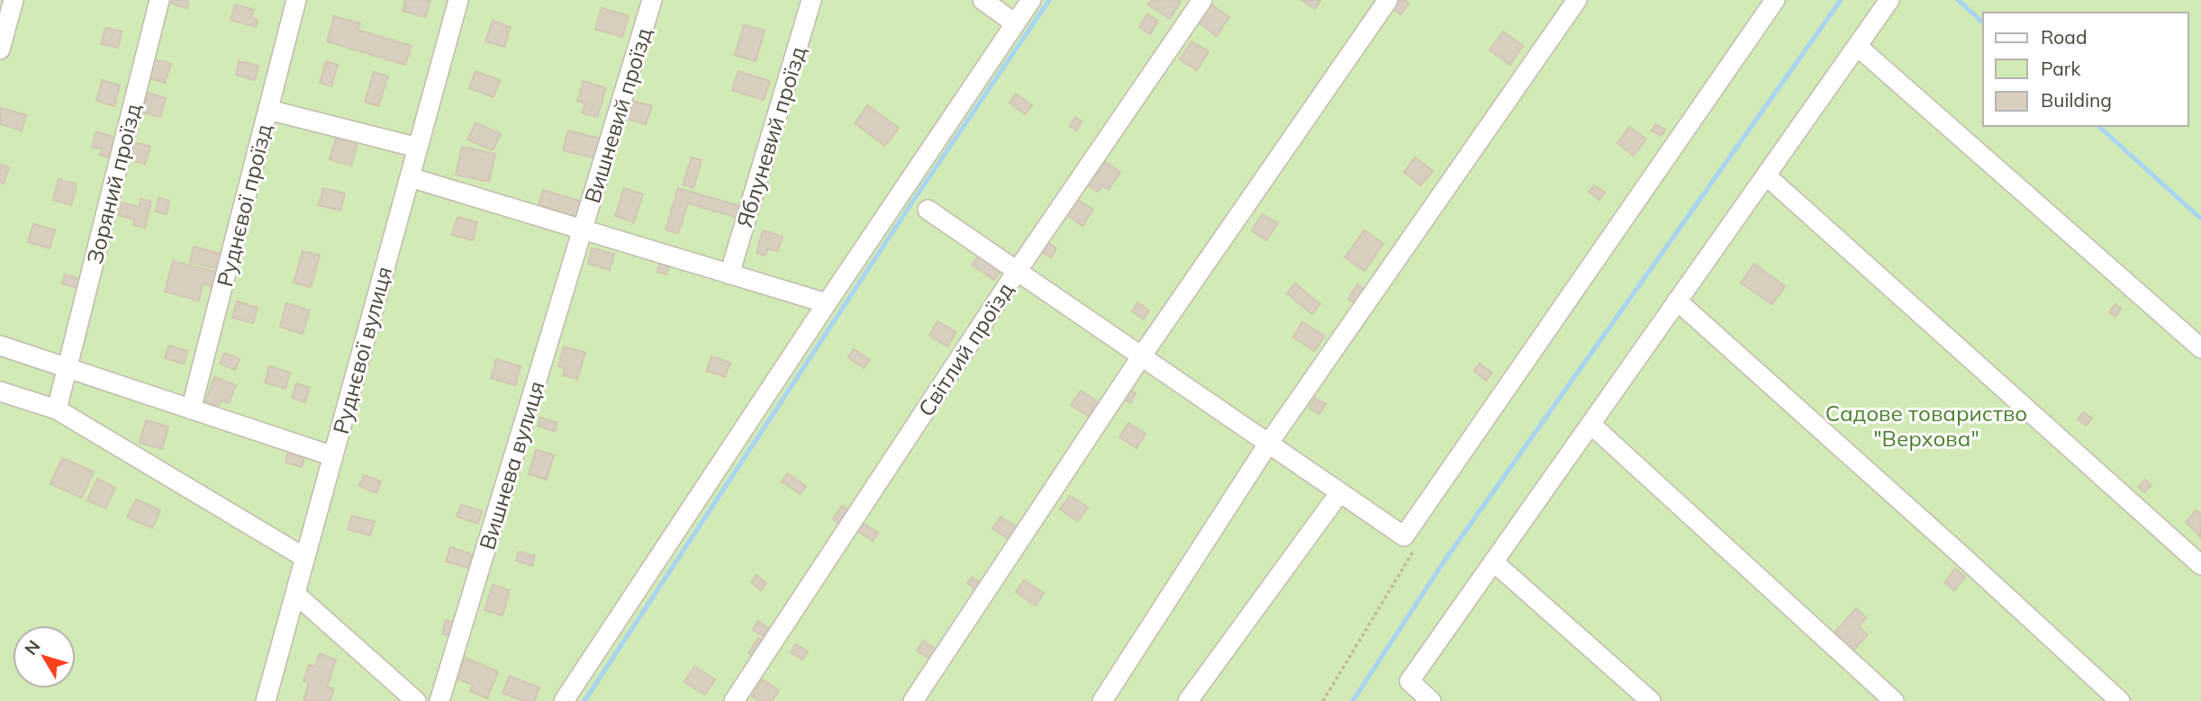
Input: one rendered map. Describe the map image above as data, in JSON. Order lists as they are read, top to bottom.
{
  "streets": {
    "street": [
      "Вишневий проїзд",
      "Яблуневий проїзд",
      "Зоряний проїзд",
      "Руднєвої проїзд",
      "Світлий проїзд",
      "Руднєвої вулиця",
      "Вишнева вулиця"
    ]
  },
  "crossings": [
    ["Вишневий проїзд", "Вишнева вулиця"]
  ],
  "parks": ["Садове товариство \"Верхова\""],
  "legend": ["Road", "Park", "Building"],
  "north": "top left"
}
